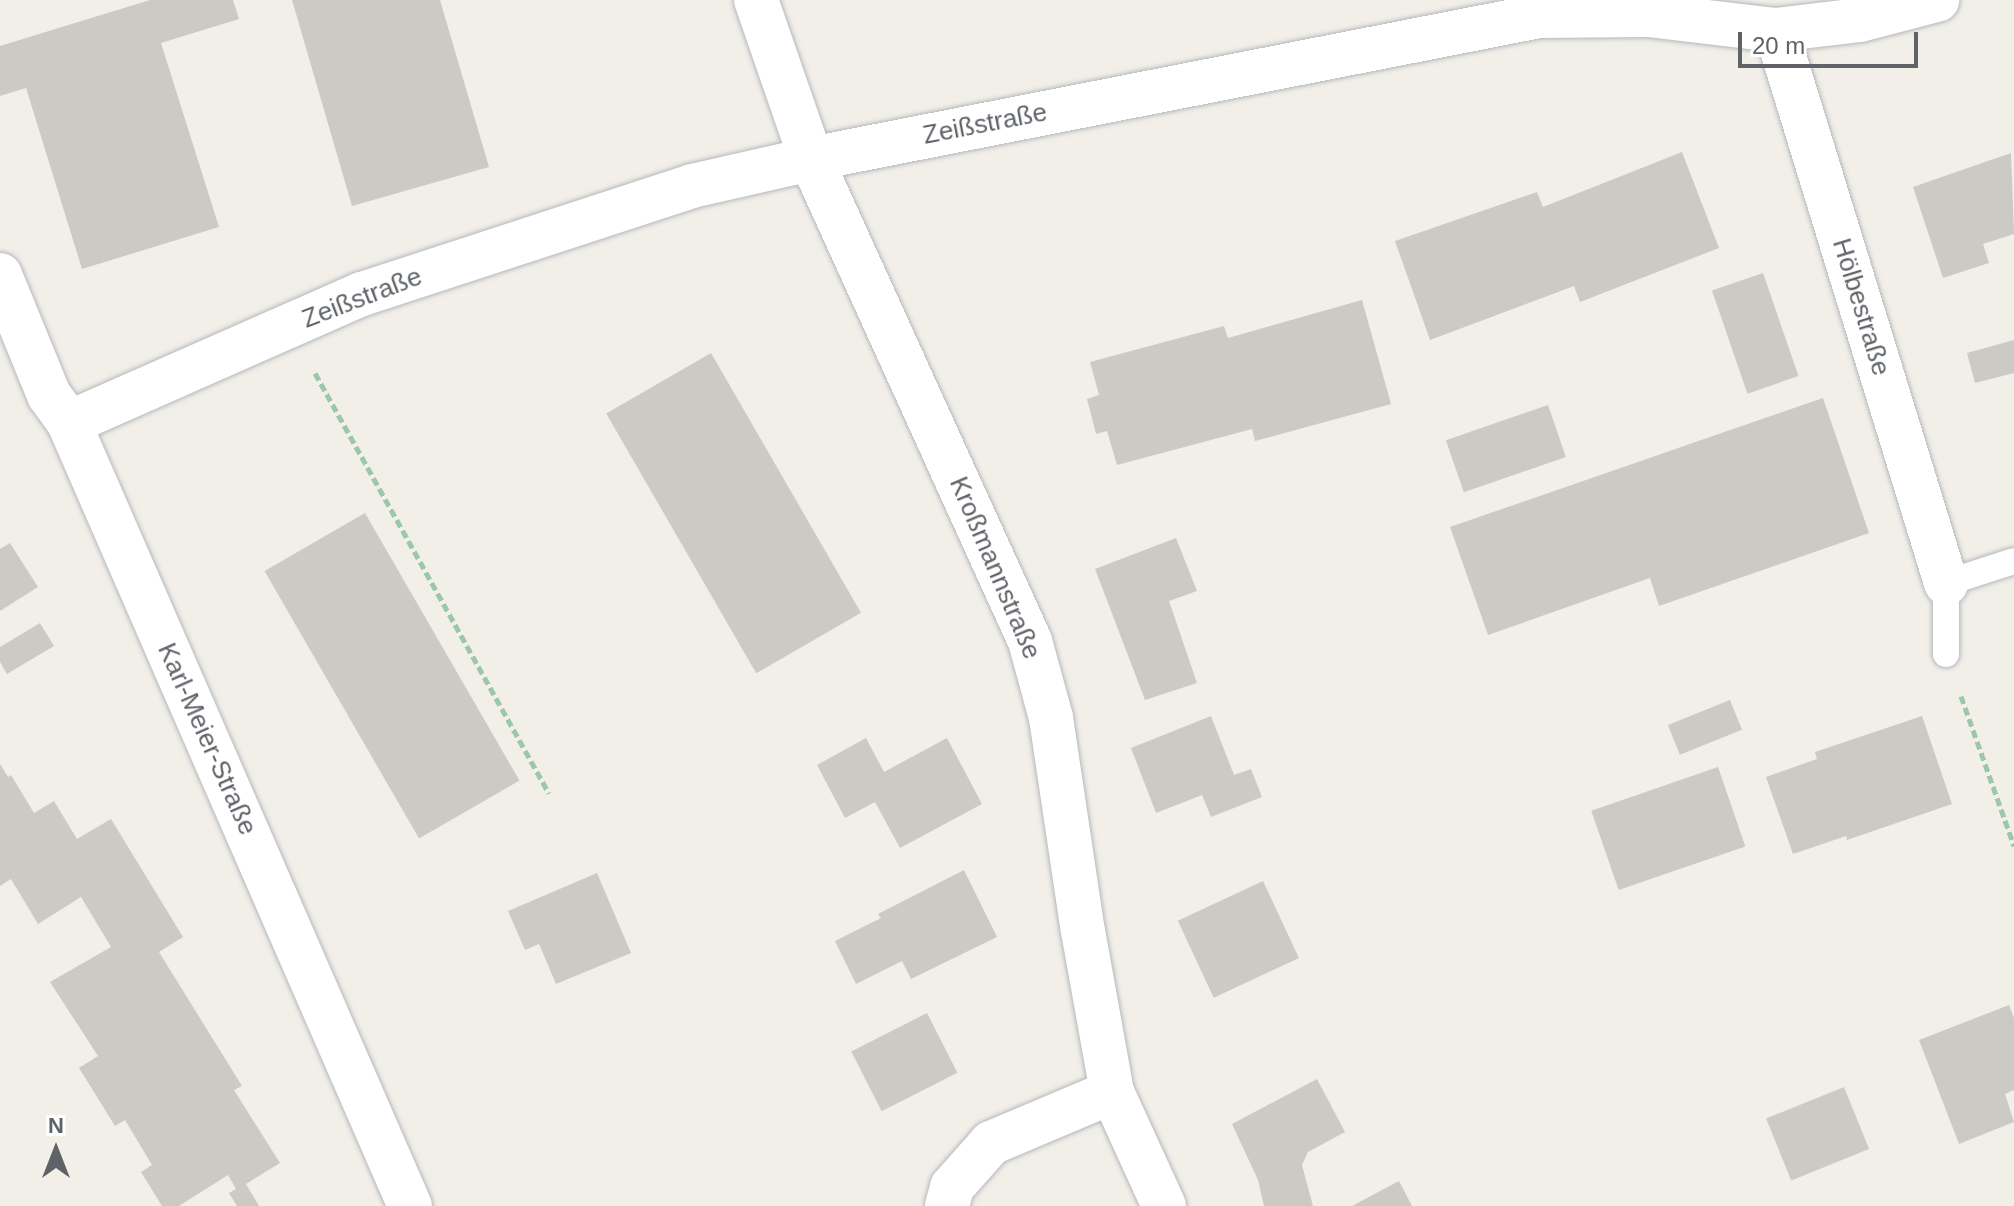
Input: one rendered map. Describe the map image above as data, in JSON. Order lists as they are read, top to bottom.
{
  "streets": {
    "street": [
      "Zeißstraße",
      "Hölbestraße",
      "Kroßmannstraße",
      "Karl-Meier-Straße"
    ]
  },
  "crossings": [
    ["Zeißstraße", "Hölbestraße"],
    ["Zeißstraße", "Kroßmannstraße"],
    ["Zeißstraße", "Karl-Meier-Straße"]
  ],
  "scale_bar": "20 m",
  "north": "top"
}
